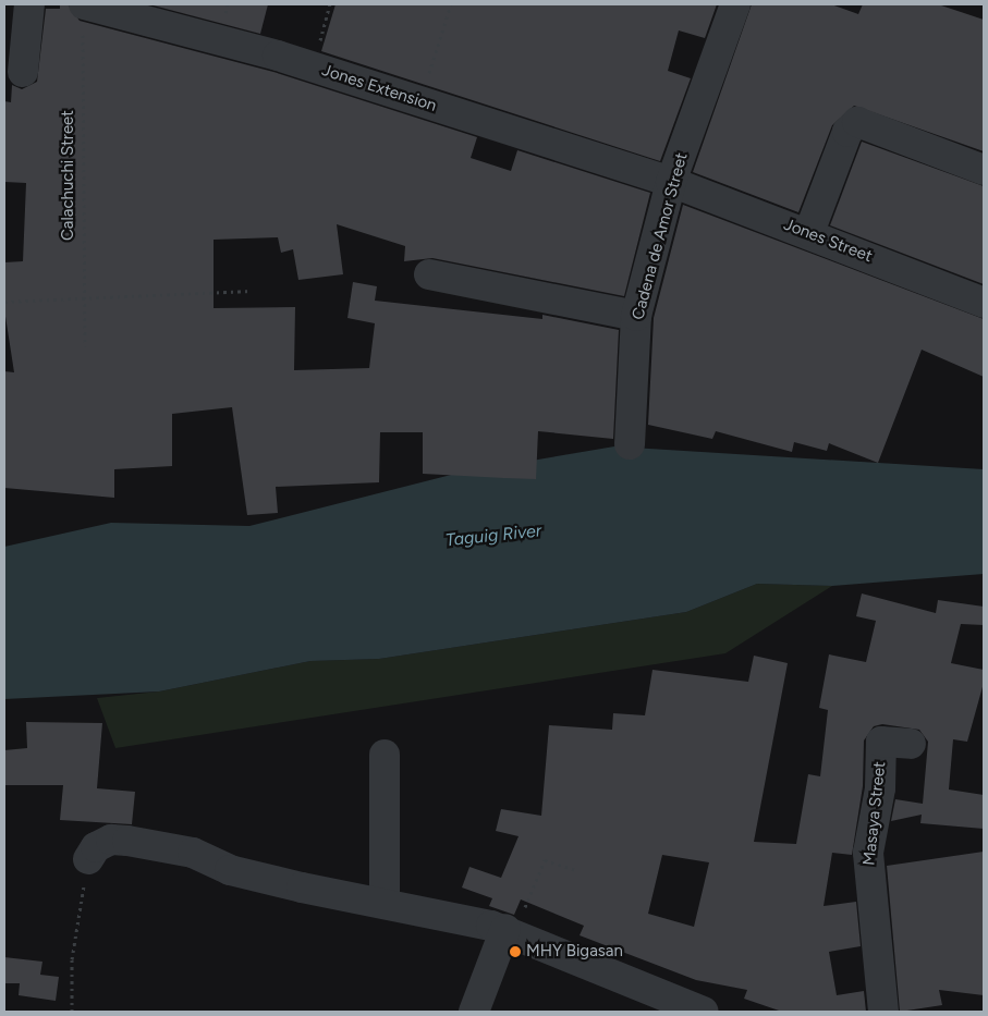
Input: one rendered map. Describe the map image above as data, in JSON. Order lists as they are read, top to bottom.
{
  "streets": {
    "street": [
      "Jones Extension",
      "Cadena de Amor Street",
      "Jones Street",
      "Masaya Street"
    ],
    "path": ["Calachuchi Street"]
  },
  "crossings": [
    ["Jones Extension", "Calachuchi Street"],
    ["Jones Extension", "Cadena de Amor Street"],
    ["Jones Extension", "Jones Street"],
    ["Cadena de Amor Street", "Jones Street"]
  ],
  "water": ["Taguig River"],
  "places": ["MHY Bigasan"]
}
